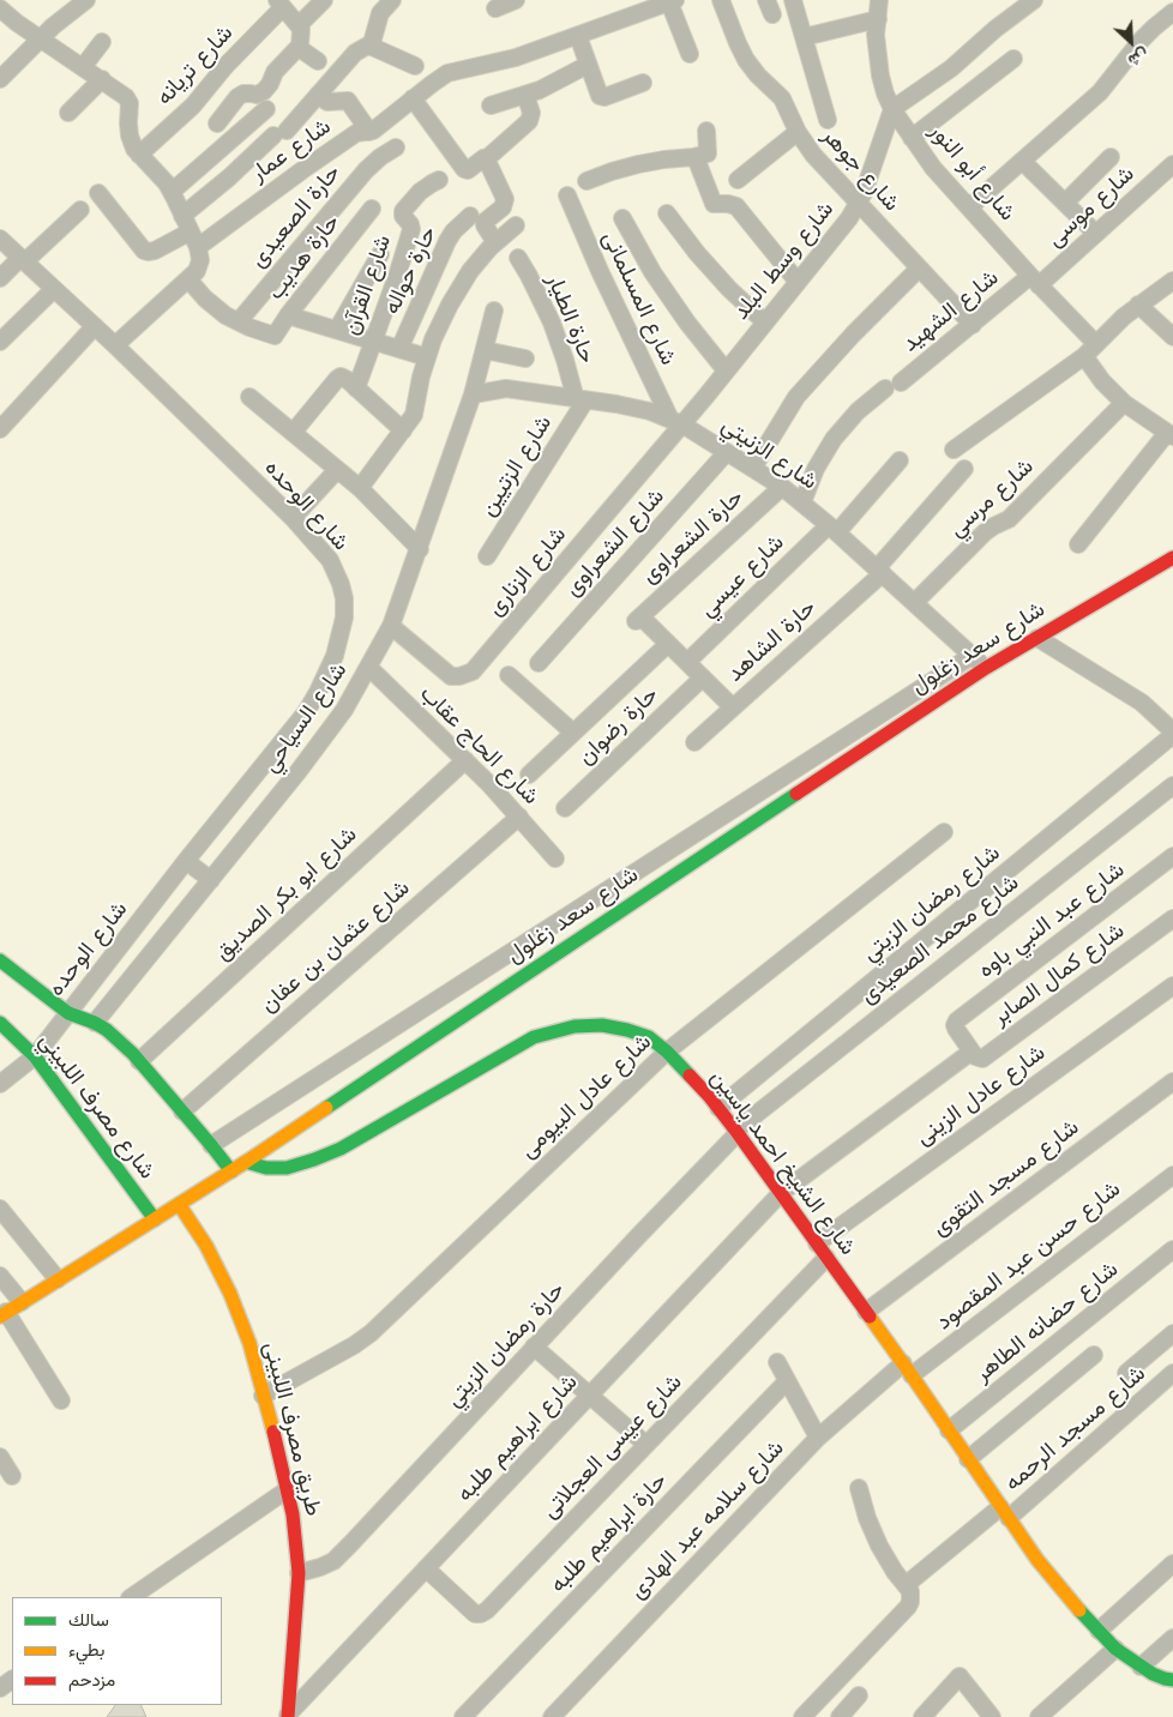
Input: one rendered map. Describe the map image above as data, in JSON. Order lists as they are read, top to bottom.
{
  "streets": {
    "street": [
      "شارع تريانه",
      "شارع عمار",
      "شارع جوهر",
      "شارع أبو النور",
      "شارع موسى",
      "حارة الصعيدى",
      "حارة هديب",
      "شارع وسط البلد",
      "حارة حواله",
      "شارع القرآن",
      "شارع المسلمانى",
      "شارع الشهيد",
      "حارة الطيار",
      "شارع الزنيتي",
      "شارع الزتيين",
      "شارع مرسي",
      "شارع الوحده",
      "حارة الشعراوى",
      "شارع الشعراوى",
      "شارع الزنارى",
      "شارع عيسي",
      "حارة الشاهد",
      "شارع سعد زغلول",
      "شارع السياحي",
      "حارة رضوان",
      "شارع الحاج عقاب",
      "شارع ابو بكر الصديق",
      "شارع رمضان الزيتي",
      "شارع عبد النبي باوه",
      "شارع محمد الصعيدى",
      "شارع عثمان بن عفان",
      "شارع كمال الصابر",
      "شارع عادل الزينى",
      "شارع عادل البيومى",
      "شارع مصرف اللبيني",
      "شارع الشيخ احمد ياسين",
      "شارع مسجد التقوى",
      "شارع حسن عبد المقصود",
      "شارع حضانه الطاهر",
      "حارة رمضان الزيتي",
      "طريق مصرف اللبينى",
      "شارع مسجد الرحمه",
      "شارع ابراهيم طلبه",
      "شارع عيسى العجلاتى",
      "شارع سلامه عبد الهادى",
      "حارة ابراهيم طلبه"
    ]
  },
  "crossings": [
    ["شارع جوهر", "شارع وسط البلد"],
    ["شارع جوهر", "شارع الشهيد"],
    ["شارع أبو النور", "شارع موسى"],
    ["شارع أبو النور", "شارع وسط البلد"],
    ["شارع أبو النور", "شارع الشهيد"],
    ["شارع موسى", "شارع الشهيد"],
    ["حارة الصعيدى", "حارة هديب"],
    ["شارع وسط البلد", "شارع المسلمانى"],
    ["شارع وسط البلد", "شارع الزنيتي"],
    ["شارع وسط البلد", "شارع الزنارى"],
    ["شارع المسلمانى", "شارع الزنيتي"],
    ["شارع المسلمانى", "شارع الزنارى"],
    ["شارع الشهيد", "شارع الزنيتي"],
    ["حارة الطيار", "شارع الزنيتي"],
    ["حارة الطيار", "شارع الزتيين"],
    ["شارع الزنيتي", "شارع الزتيين"],
    ["شارع الزنيتي", "شارع مرسي"],
    ["شارع الزنيتي", "حارة الشعراوى"],
    ["شارع الزنيتي", "شارع الشعراوى"],
    ["شارع الزنيتي", "شارع الزنارى"],
    ["شارع الزنيتي", "شارع عيسي"],
    ["شارع الزنيتي", "حارة الشاهد"],
    ["شارع الزنيتي", "شارع سعد زغلول"],
    ["شارع الزنيتي", "شارع السياحي"],
    ["شارع الوحده", "شارع مصرف اللبيني"],
    ["شارع الزنارى", "شارع السياحي"],
    ["شارع سعد زغلول", "شارع مصرف اللبيني"],
    ["شارع سعد زغلول", "شارع الشيخ احمد ياسين"],
    ["شارع سعد زغلول", "طريق مصرف اللبينى"],
    ["شارع السياحي", "شارع الحاج عقاب"],
    ["شارع السياحي", "شارع مصرف اللبيني"],
    ["شارع الحاج عقاب", "شارع ابو بكر الصديق"],
    ["شارع الحاج عقاب", "شارع عثمان بن عفان"],
    ["شارع ابو بكر الصديق", "شارع مصرف اللبيني"],
    ["شارع رمضان الزيتي", "شارع الشيخ احمد ياسين"],
    ["شارع عبد النبي باوه", "شارع كمال الصابر"],
    ["شارع محمد الصعيدى", "شارع الشيخ احمد ياسين"],
    ["شارع محمد الصعيدى", "حارة رمضان الزيتي"],
    ["شارع عثمان بن عفان", "شارع مصرف اللبيني"],
    ["شارع عادل الزينى", "شارع الشيخ احمد ياسين"],
    ["شارع عادل البيومى", "شارع الشيخ احمد ياسين"],
    ["شارع عادل البيومى", "طريق مصرف اللبينى"],
    ["شارع الشيخ احمد ياسين", "شارع مسجد التقوى"],
    ["شارع الشيخ احمد ياسين", "شارع حسن عبد المقصود"],
    ["شارع الشيخ احمد ياسين", "شارع حضانه الطاهر"],
    ["شارع الشيخ احمد ياسين", "حارة رمضان الزيتي"],
    ["شارع الشيخ احمد ياسين", "شارع مسجد الرحمه"],
    ["شارع الشيخ احمد ياسين", "شارع ابراهيم طلبه"],
    ["شارع الشيخ احمد ياسين", "شارع عيسى العجلاتى"],
    ["شارع الشيخ احمد ياسين", "شارع سلامه عبد الهادى"],
    ["شارع حسن عبد المقصود", "شارع سلامه عبد الهادى"],
    ["حارة رمضان الزيتي", "طريق مصرف اللبينى"],
    ["طريق مصرف اللبينى", "شارع ابراهيم طلبه"],
    ["شارع ابراهيم طلبه", "شارع عيسى العجلاتى"]
  ],
  "legend": ["سالك", "بطيء", "مزدحم"],
  "north": "bottom right"
}
